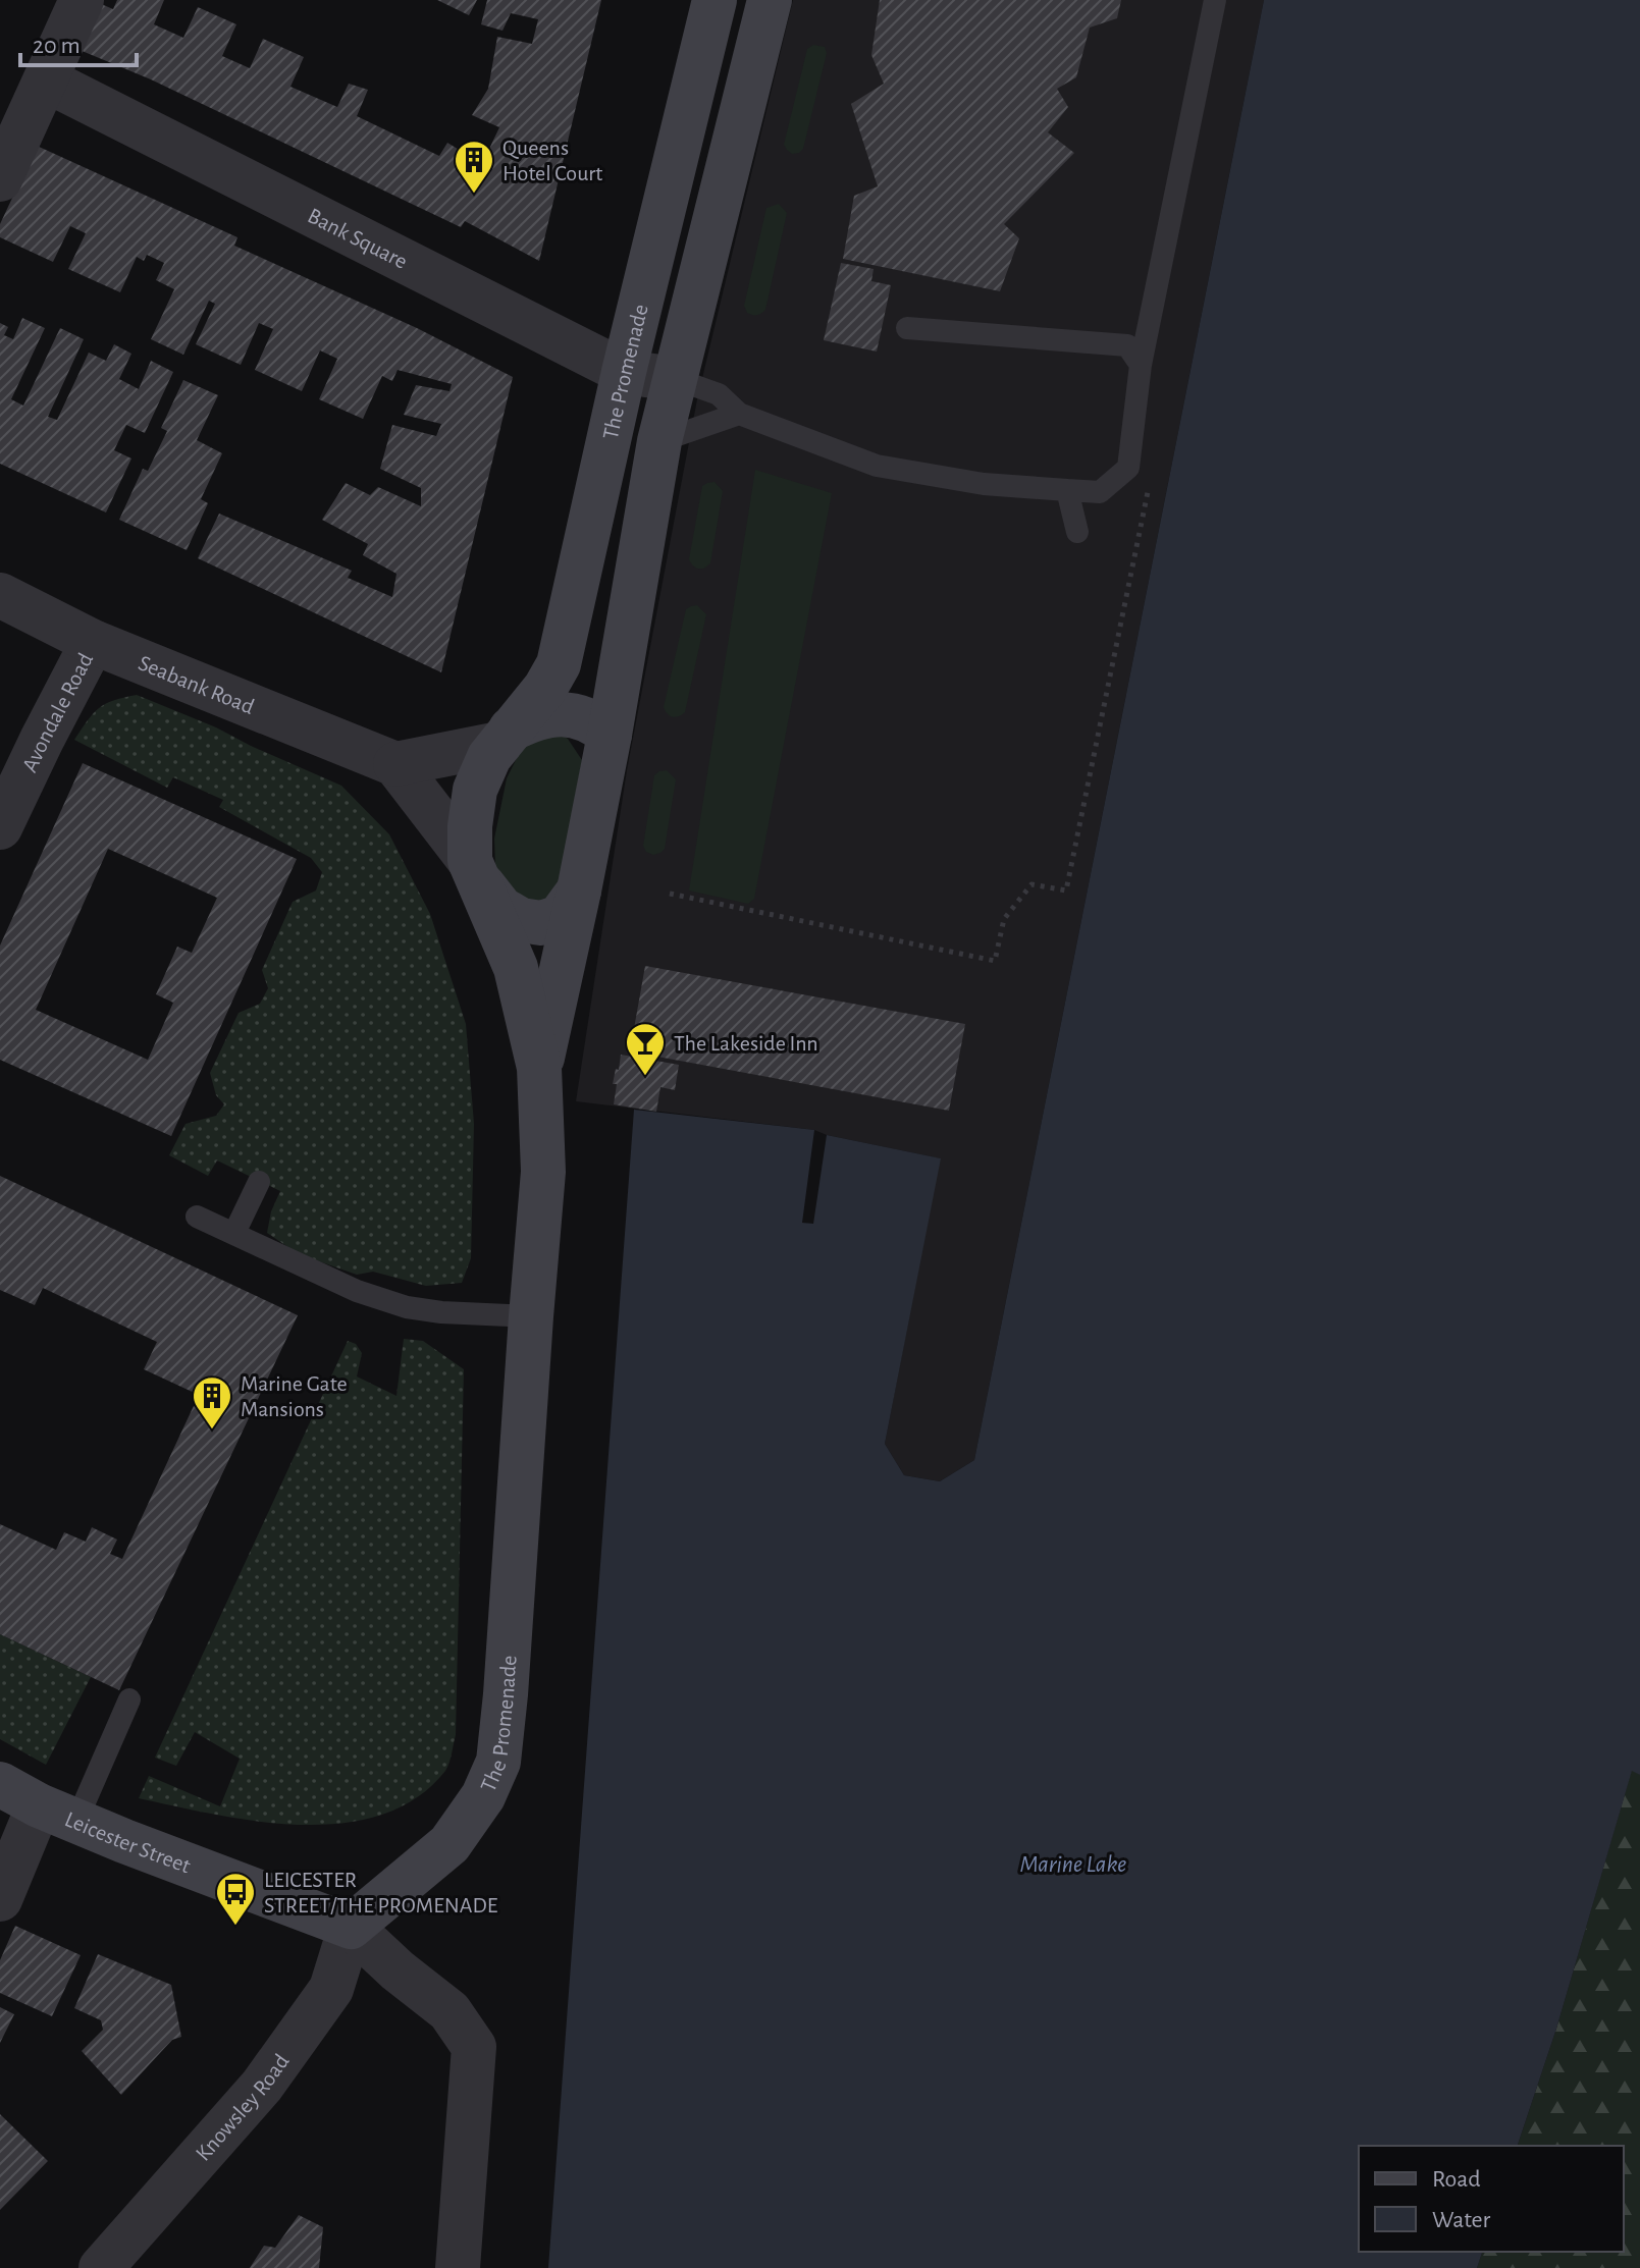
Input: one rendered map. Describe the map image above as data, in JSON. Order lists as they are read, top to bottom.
{
  "streets": {
    "main road": ["The Promenade", "Leicester Street"],
    "street": [
      "Bank Square",
      "Seabank Road",
      "Avondale Road",
      "Knowsley Road"
    ]
  },
  "crossings": [
    ["Bank Square", "The Promenade"],
    ["The Promenade", "Leicester Street"],
    ["The Promenade", "Knowsley Road"],
    ["Seabank Road", "Avondale Road"],
    ["Leicester Street", "Knowsley Road"]
  ],
  "water": ["Marine Lake"],
  "places": {
    "building": ["Queens Hotel Court", "Marine Gate Mansions"],
    "bar": ["The Lakeside Inn"],
    "bus stop": ["LEICESTER STREET/THE PROMENADE"]
  },
  "legend": ["Road", "Water"],
  "scale_bar": "20 m"
}
